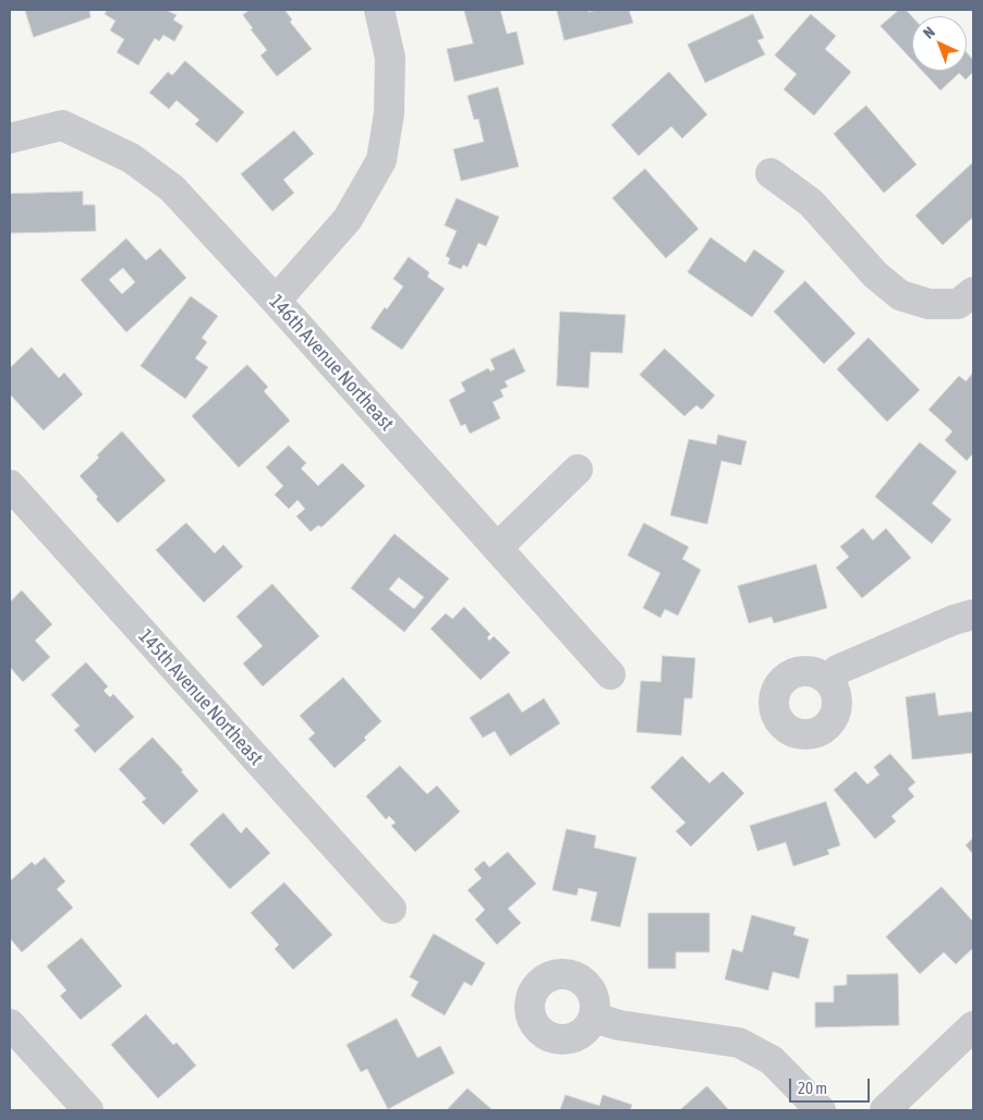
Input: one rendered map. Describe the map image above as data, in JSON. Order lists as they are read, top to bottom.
{
  "streets": {
    "street": ["146th Avenue Northeast", "145th Avenue Northeast"]
  },
  "scale_bar": "20 m",
  "north": "top left"
}
